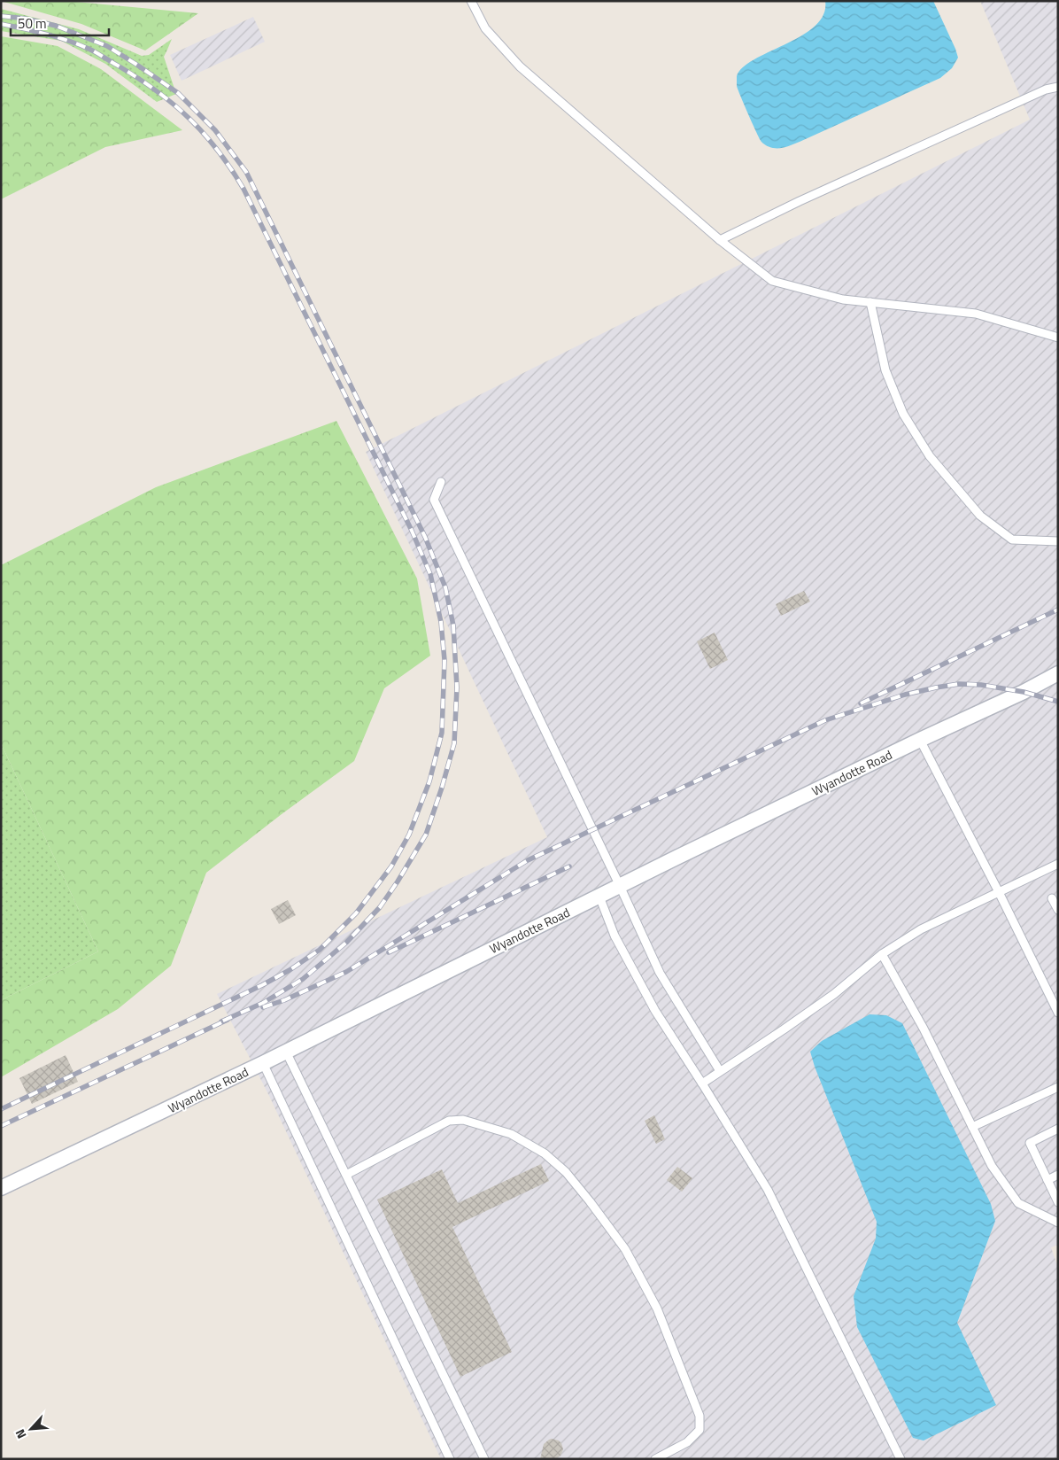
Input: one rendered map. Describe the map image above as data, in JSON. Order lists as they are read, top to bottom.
{
  "streets": {
    "street": ["Wyandotte Road"]
  },
  "scale_bar": "50 m",
  "north": "bottom left"
}
